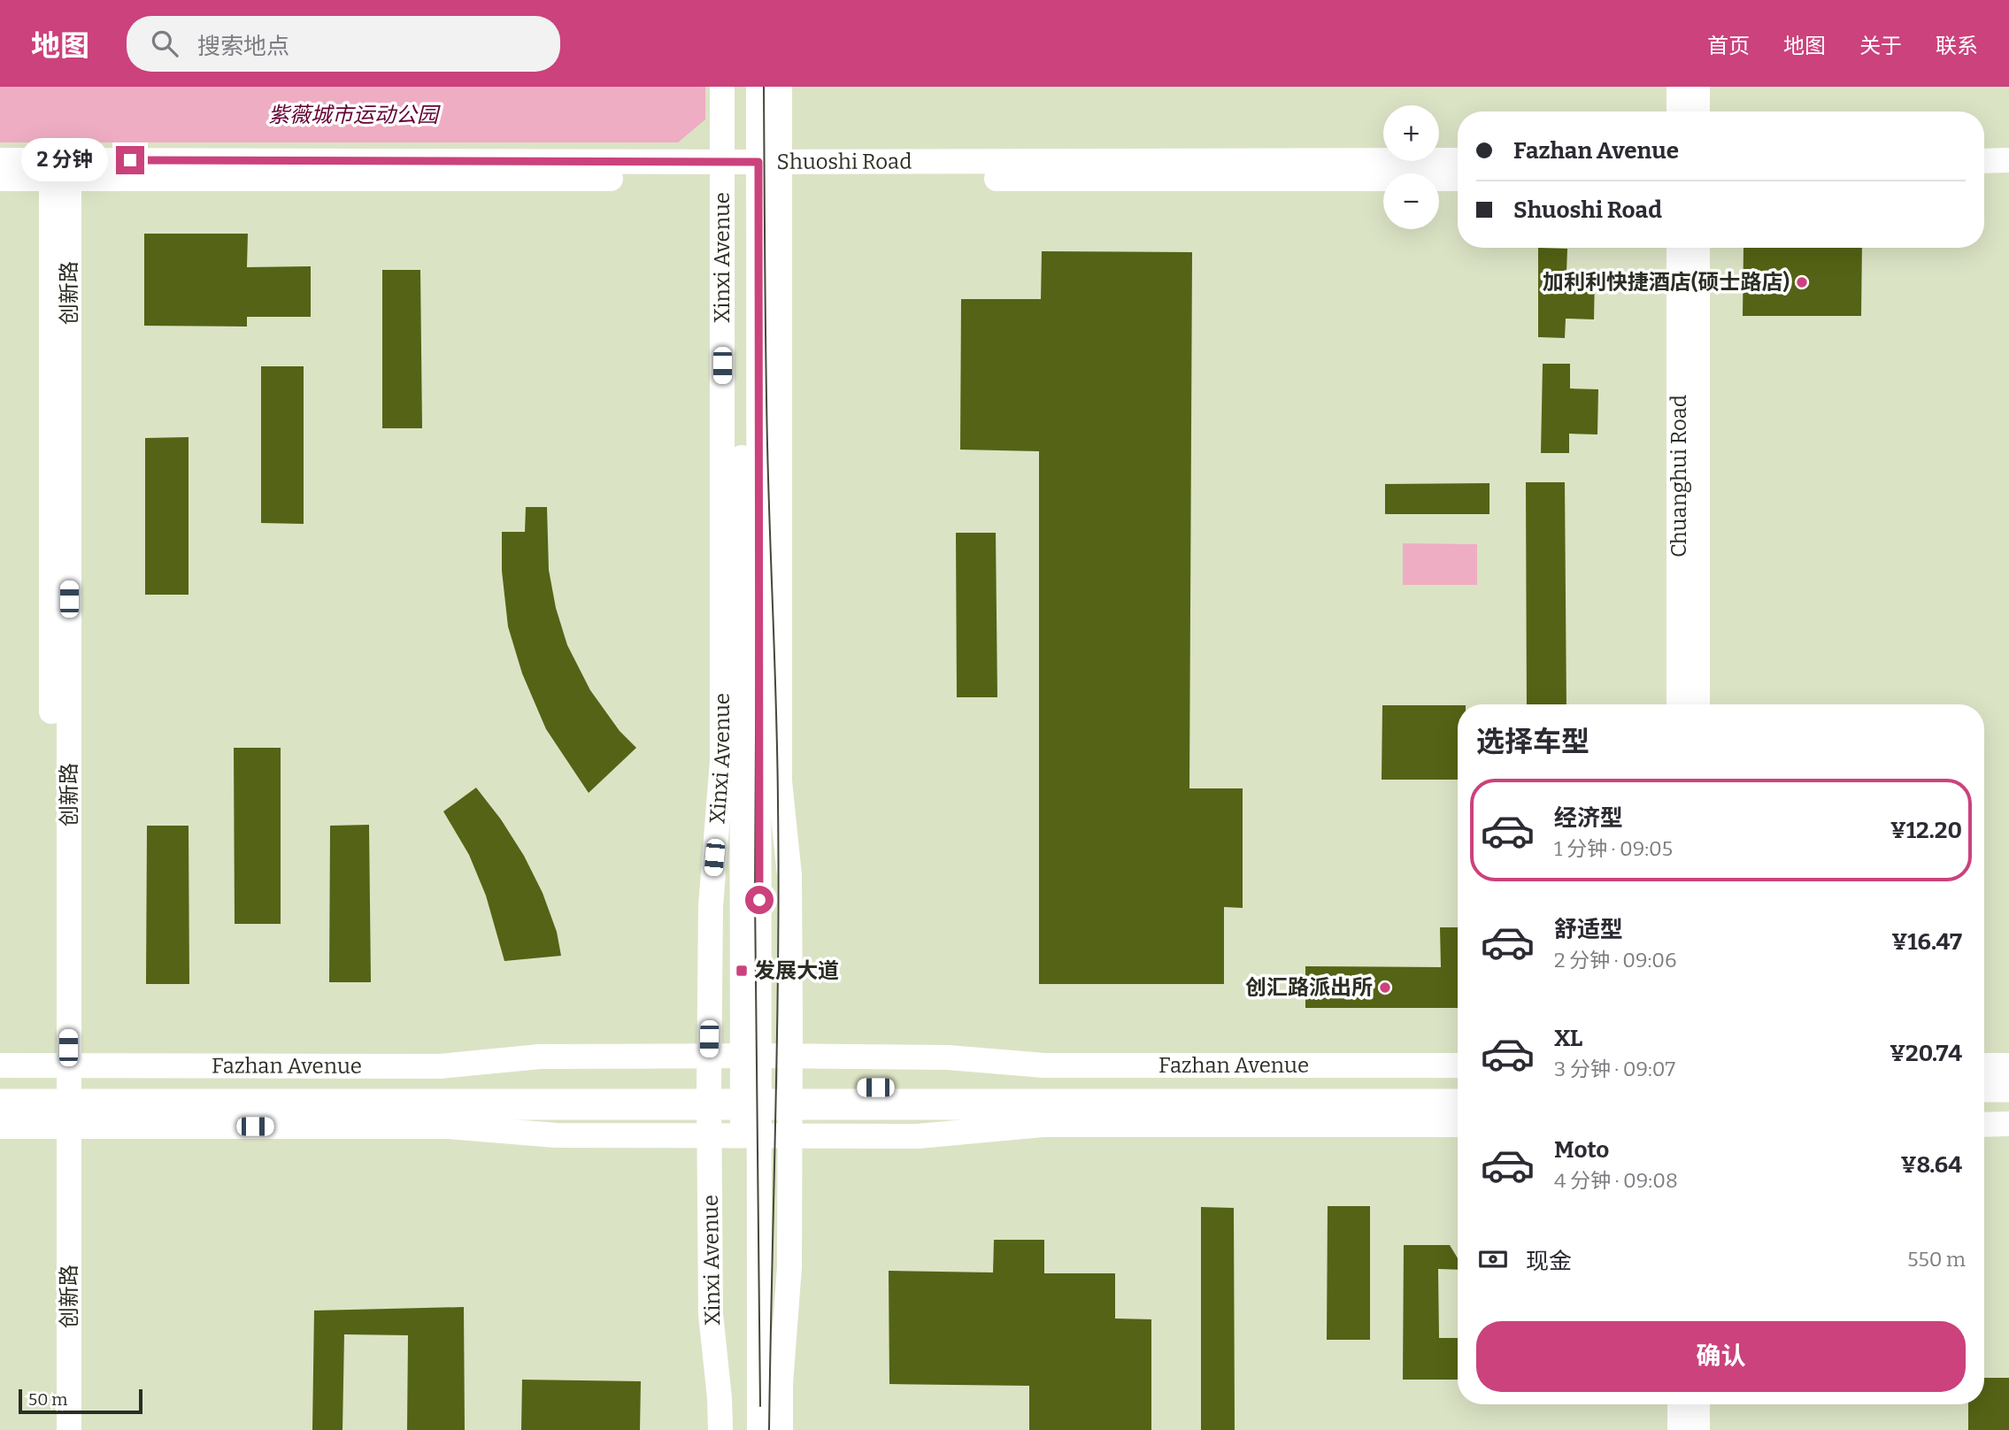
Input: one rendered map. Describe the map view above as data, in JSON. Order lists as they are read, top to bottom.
{
  "streets": {
    "main road": ["Fazhan Avenue"],
    "street": [
      "Shuoshi Road",
      "Xinxi Avenue",
      "创新路",
      "Chuanghui Road"
    ]
  },
  "crossings": [
    ["Shuoshi Road", "Xinxi Avenue"],
    ["Shuoshi Road", "创新路"],
    ["Xinxi Avenue", "Fazhan Avenue"],
    ["创新路", "Fazhan Avenue"]
  ],
  "parks": ["紫薇城市运动公园"],
  "places": {
    "other": ["加利利快捷酒店(硕士路店)", "创汇路派出所"],
    "transit": ["发展大道"]
  },
  "scale_bar": "50 m",
  "page": {
    "header": "地图",
    "search": "搜索地点",
    "nav": [
      "首页",
      "地图",
      "关于",
      "联系"
    ],
    "map_buttons": ["+", "−"],
    "banner": ["Fazhan Avenue", "Shuoshi Road"],
    "bubble": "2 分钟",
    "heading": "选择车型",
    "list": [
      {
        "name": "经济型",
        "note": "1 分钟 · 09:05",
        "value": "¥12.20"
      },
      {
        "name": "舒适型",
        "note": "2 分钟 · 09:06",
        "value": "¥16.47"
      },
      {
        "name": "XL",
        "note": "3 分钟 · 09:07",
        "value": "¥20.74"
      },
      {
        "name": "Moto",
        "note": "4 分钟 · 09:08",
        "value": "¥8.64"
      }
    ],
    "pay": ["现金", "550 m"],
    "buttons": "确认",
    "scale": "50 m"
  }
}
